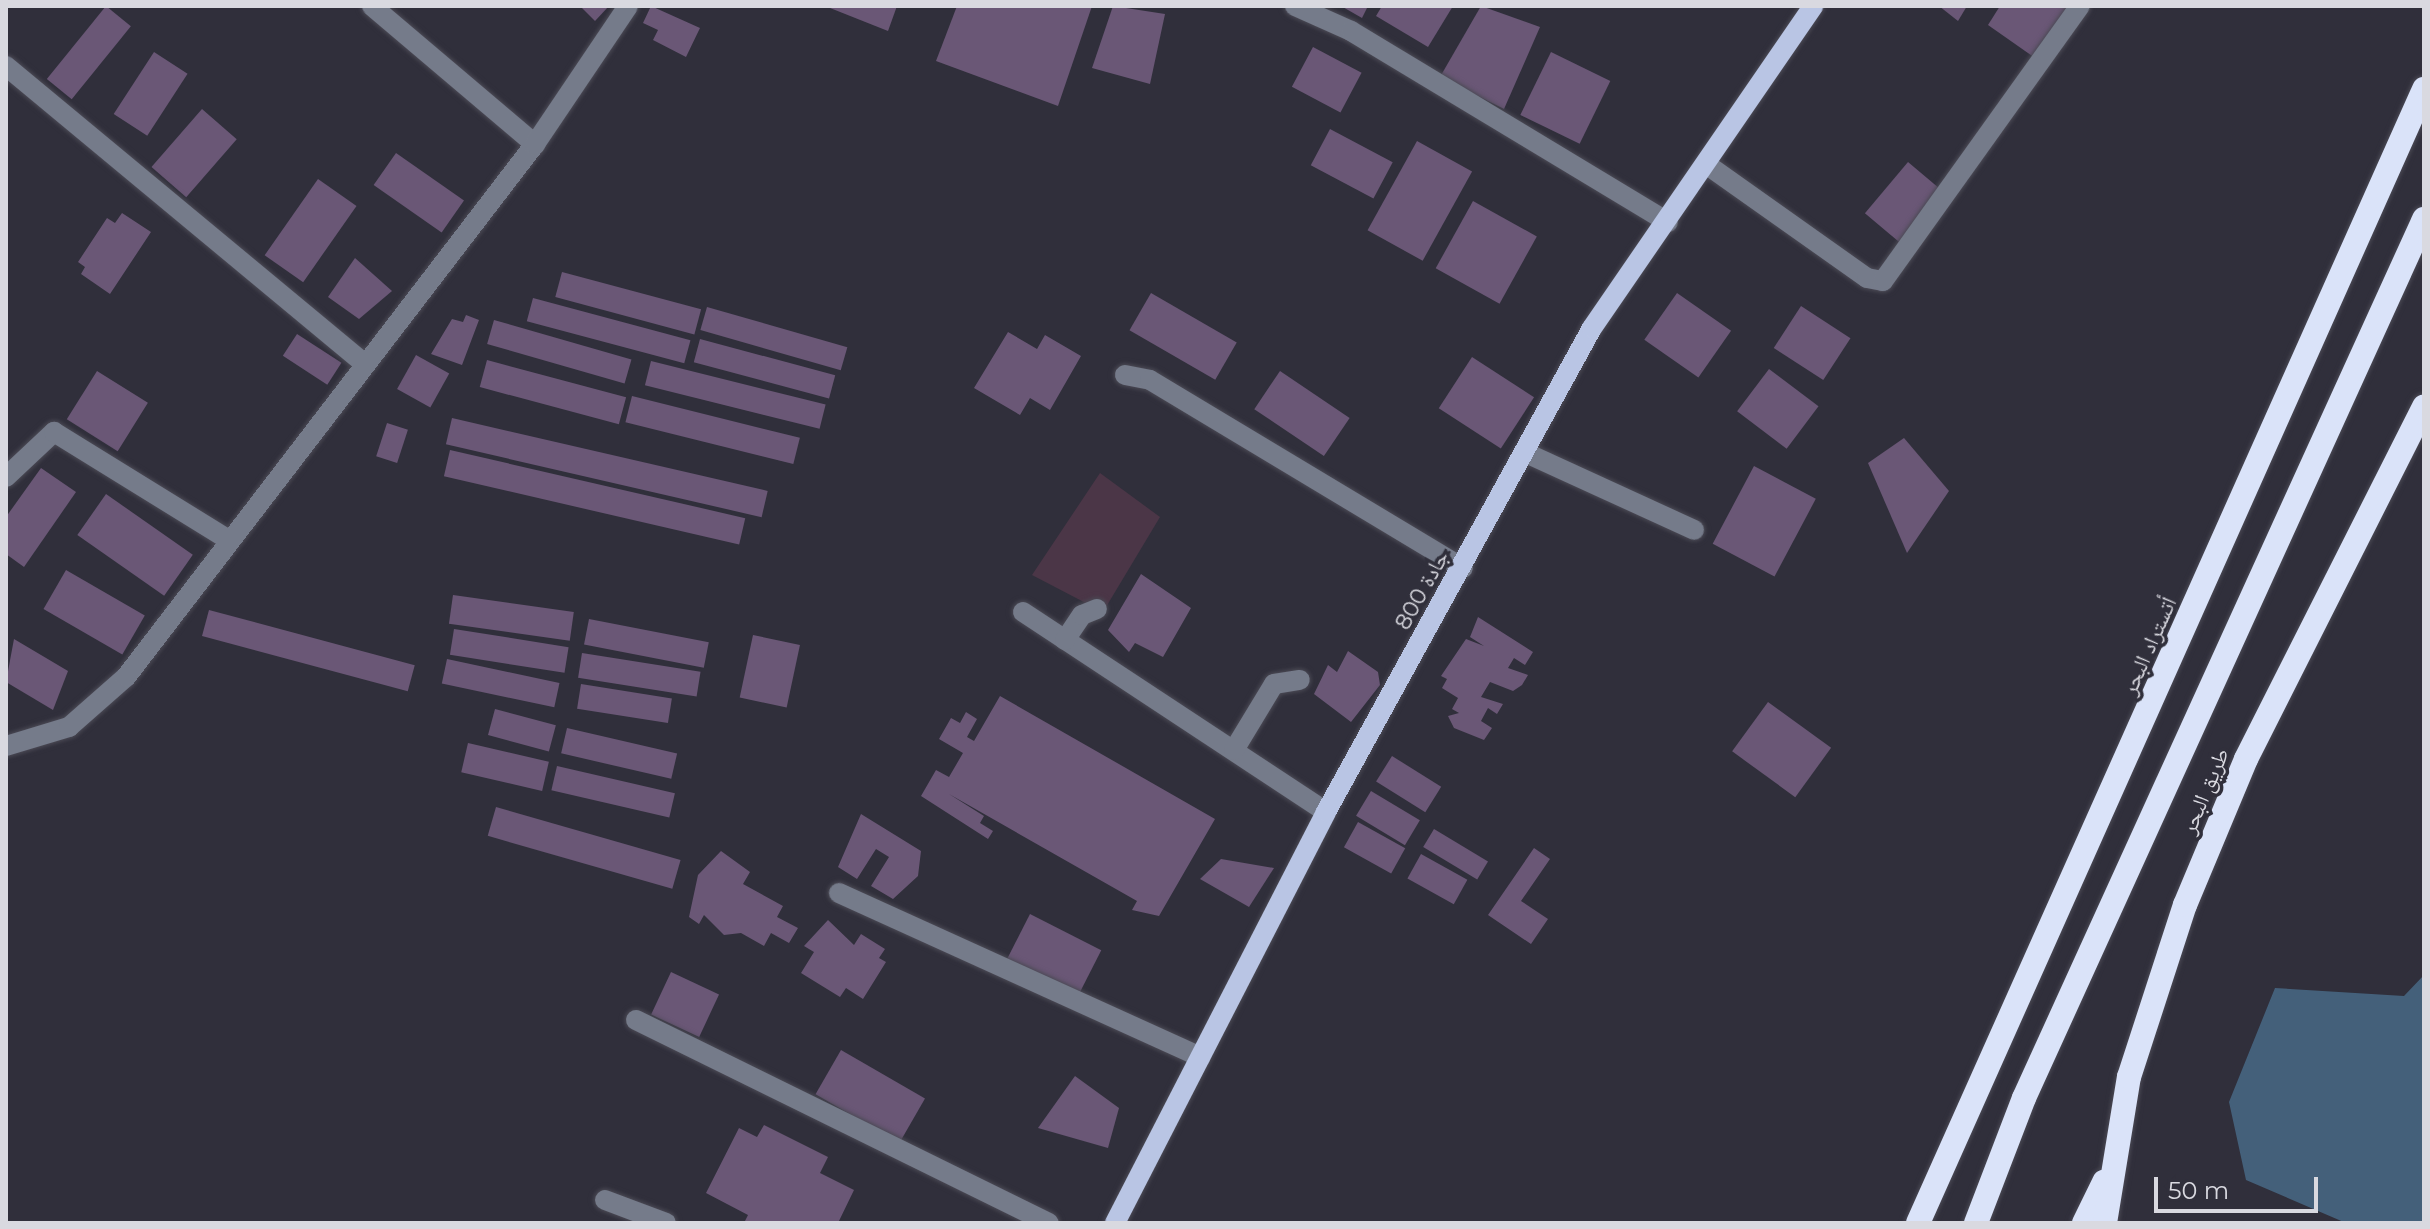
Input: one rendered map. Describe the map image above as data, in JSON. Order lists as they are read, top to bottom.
{
  "streets": {
    "highway": ["أتستراد البحر", "طريق البحر"],
    "main road": ["جادة 800"]
  },
  "scale_bar": "50 m"
}
